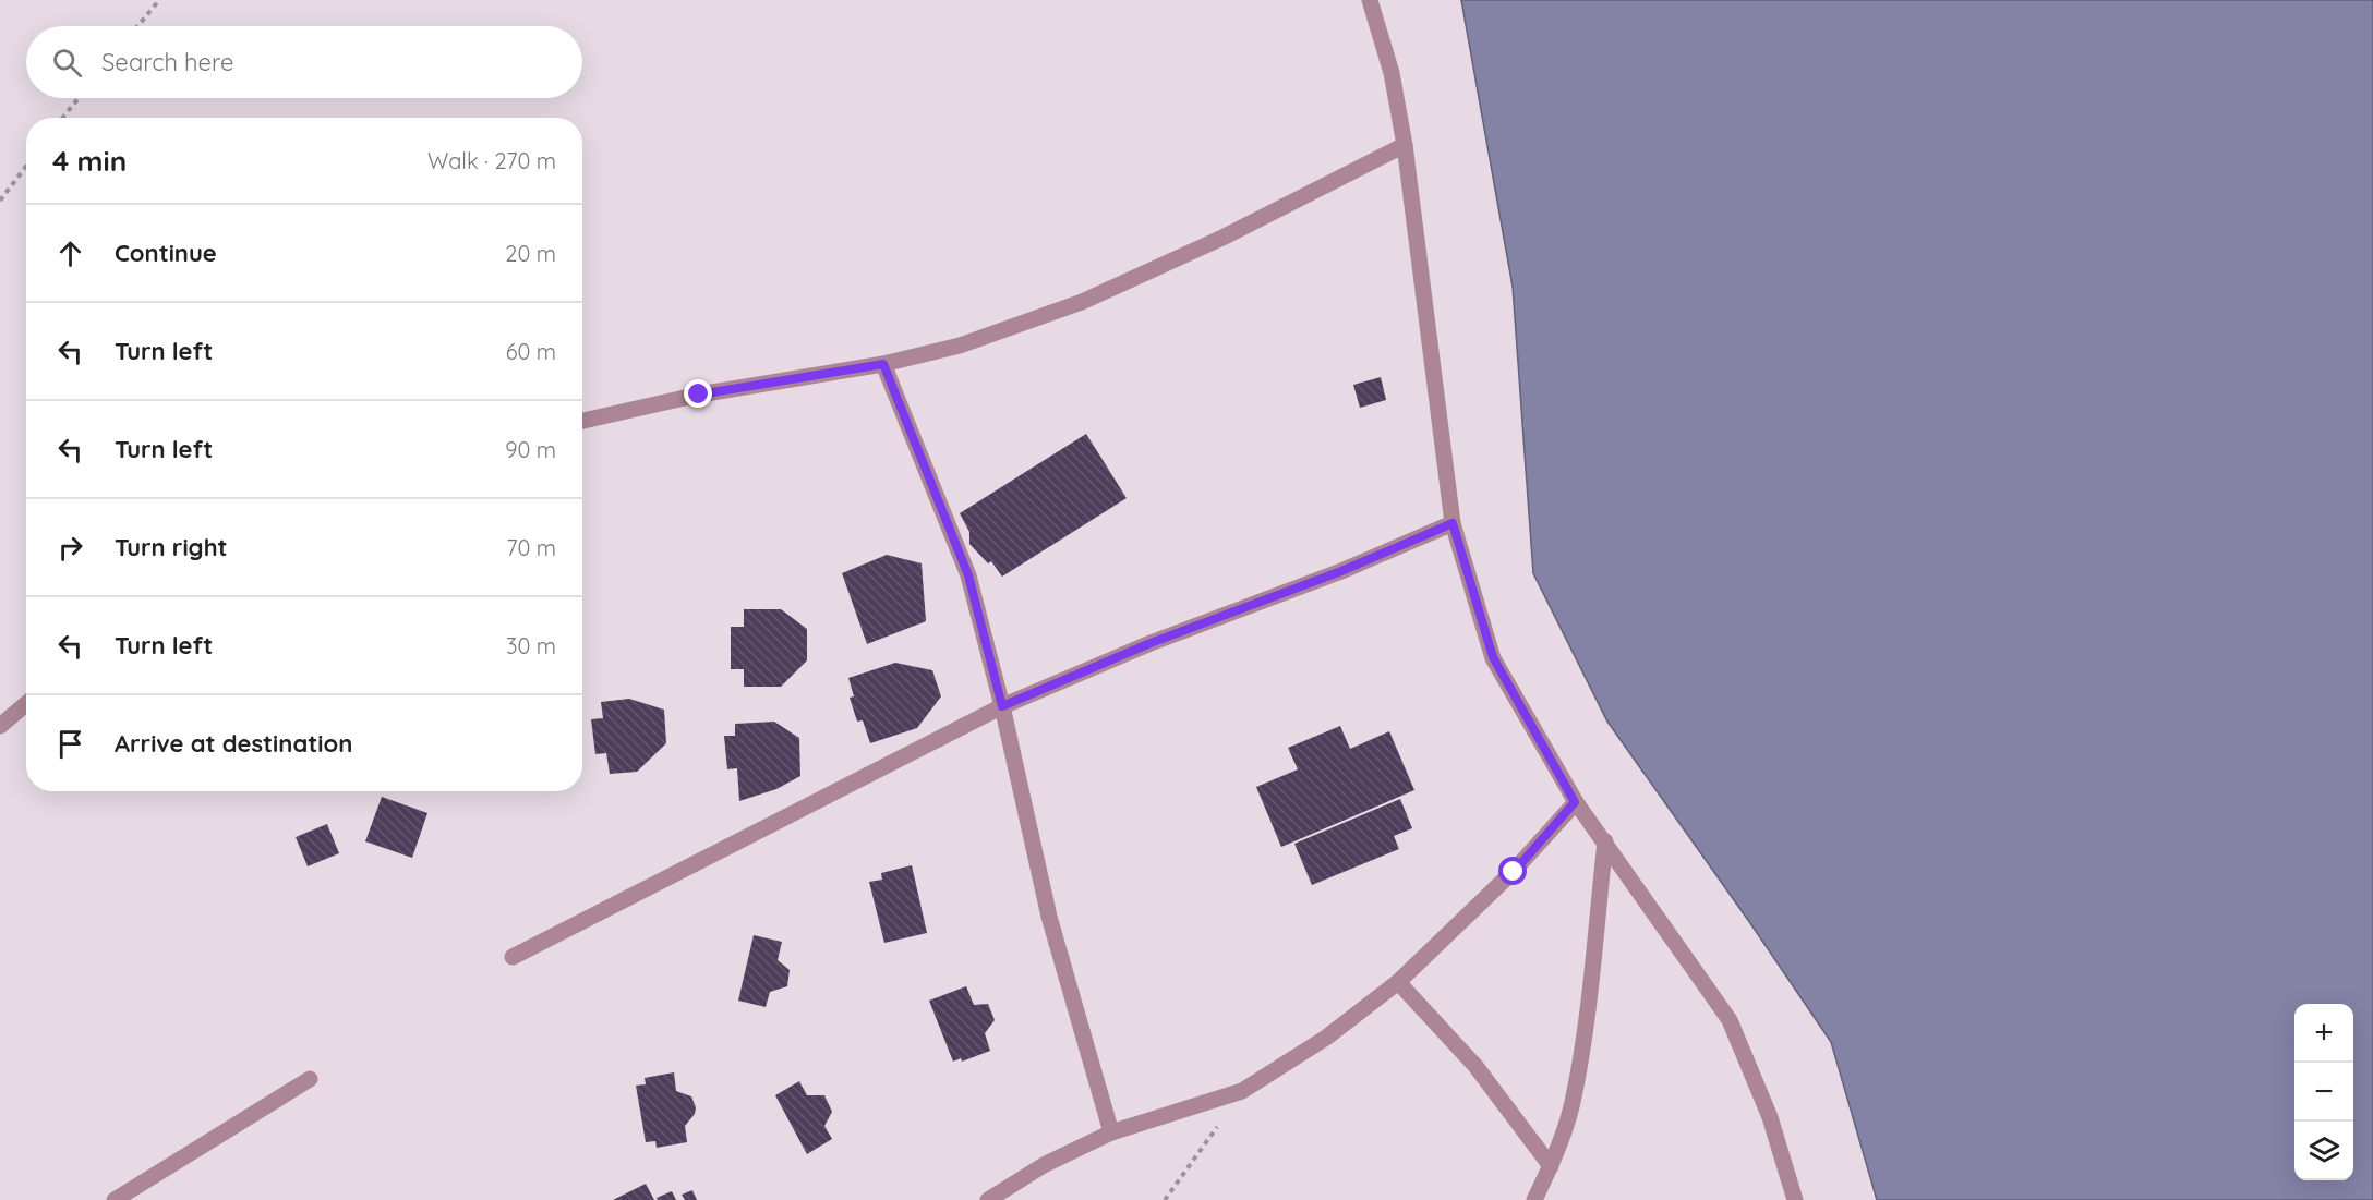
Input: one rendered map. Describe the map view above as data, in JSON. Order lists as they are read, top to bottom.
{
  "page": {
    "search": "Search here",
    "heading": ["4 min", "Walk · 270 m"],
    "list": [
      ["Continue", "20 m"],
      ["Turn left", "60 m"],
      ["Turn left", "90 m"],
      ["Turn right", "70 m"],
      ["Turn left", "30 m"],
      "Arrive at destination"
    ],
    "map_buttons": ["+", "−"]
  }
}
